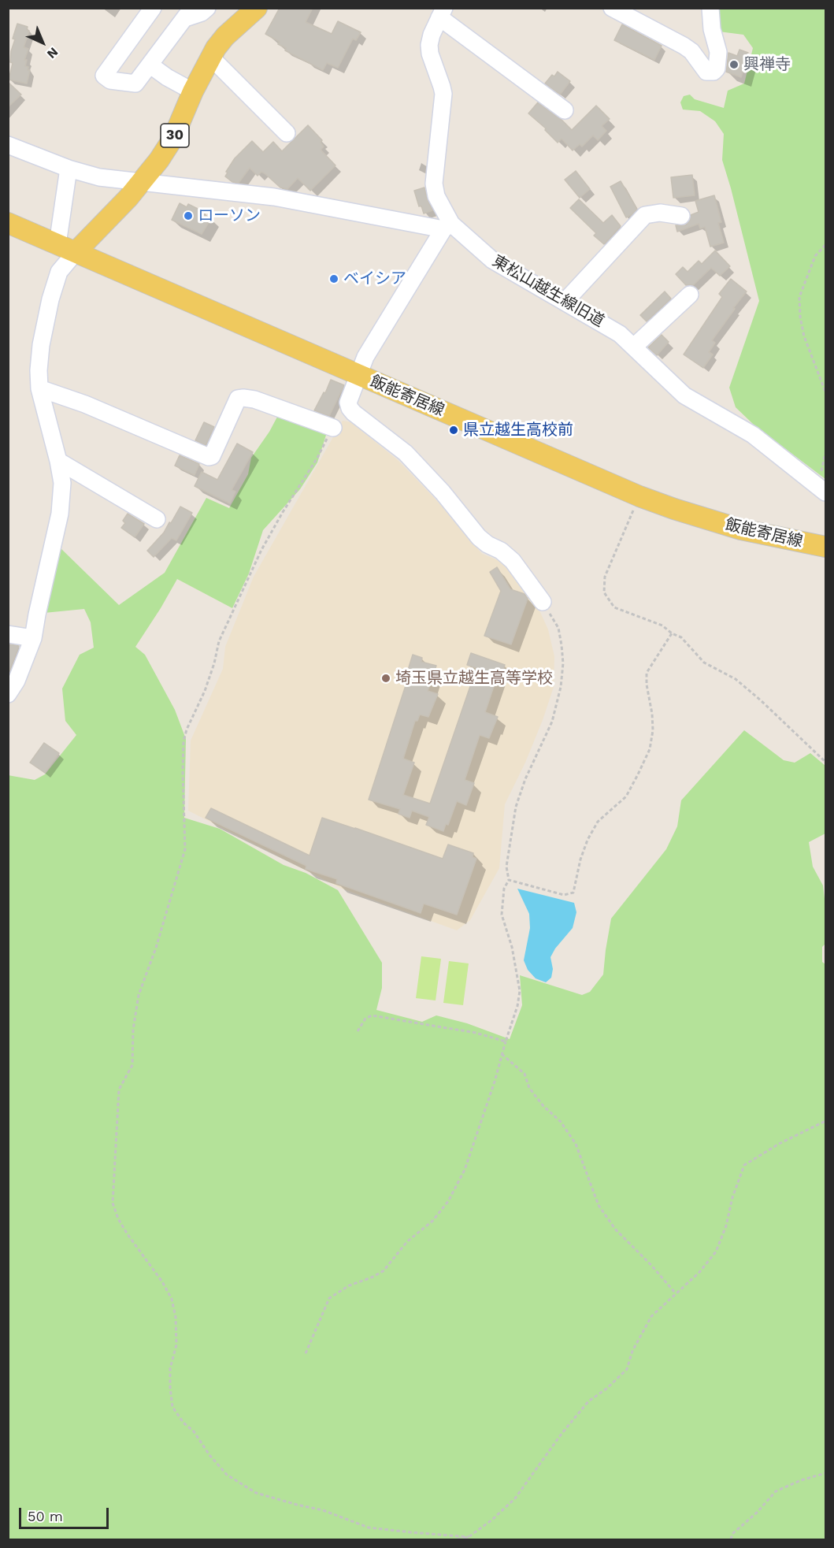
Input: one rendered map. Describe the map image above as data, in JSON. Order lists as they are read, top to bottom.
{
  "streets": {
    "main road": ["30", "飯能寄居線"],
    "street": ["東松山越生線旧道"]
  },
  "crossings": [
    ["30", "飯能寄居線"]
  ],
  "places": [
    "興禅寺",
    "ローソン",
    "ベイシア",
    "県立越生高校前",
    "埼玉県立越生高等学校"
  ],
  "scale_bar": "50 m",
  "north": "bottom right"
}
